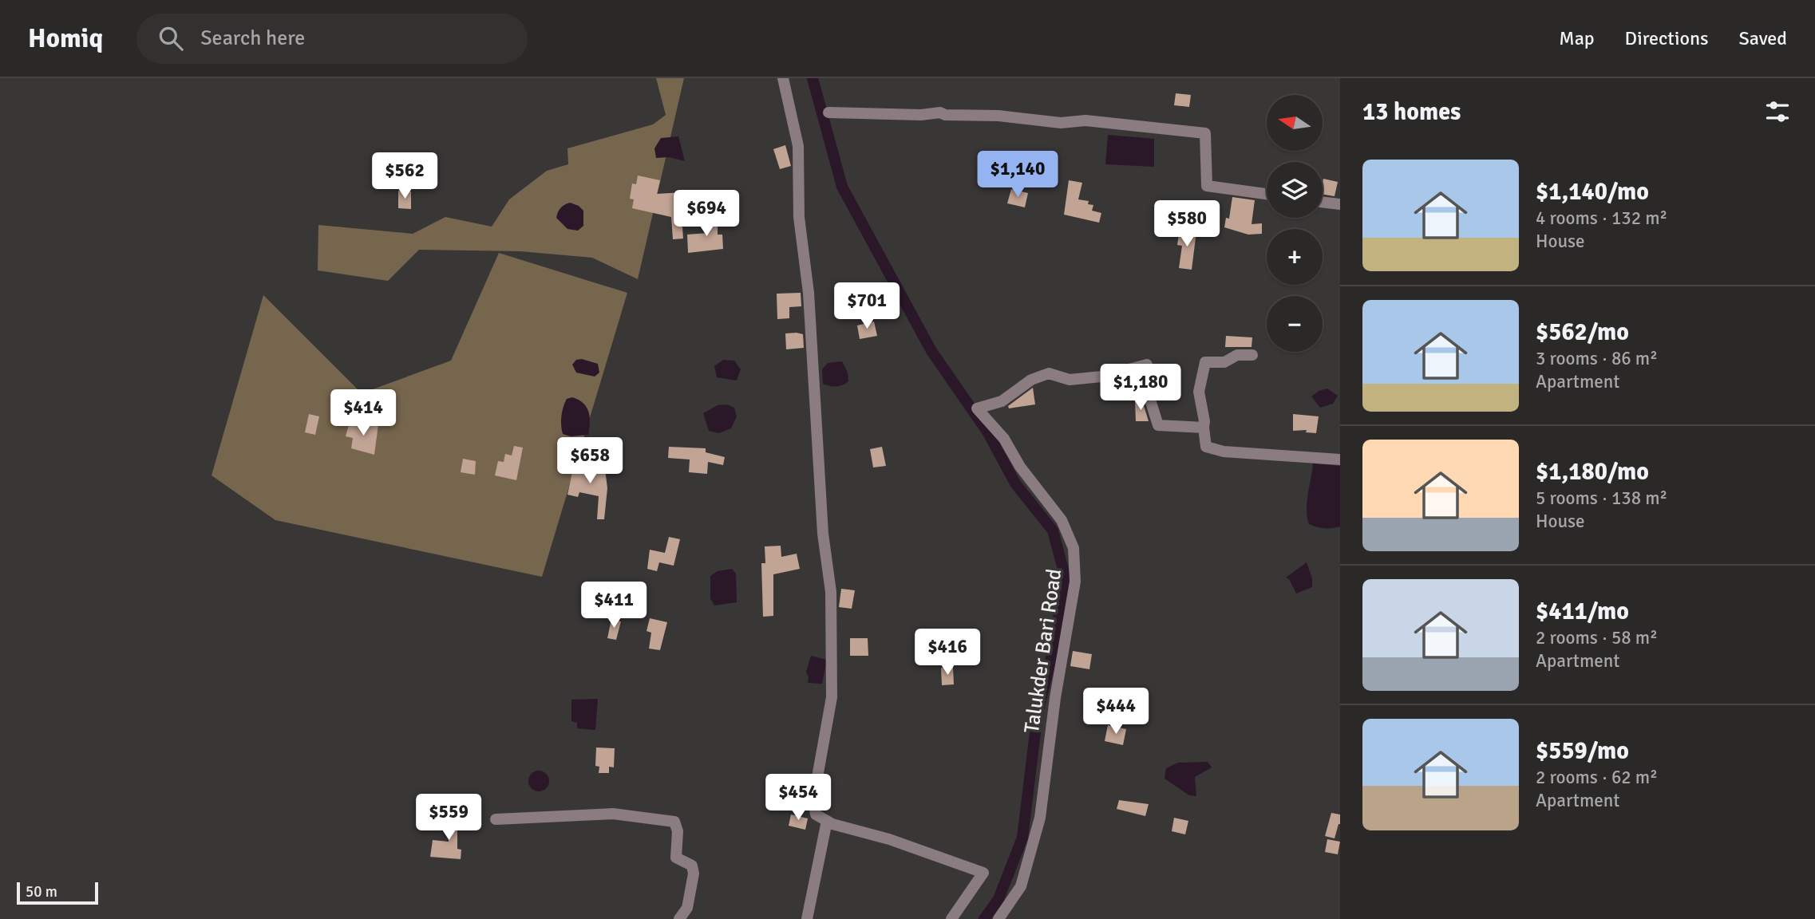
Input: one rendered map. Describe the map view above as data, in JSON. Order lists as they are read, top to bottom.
{
  "streets": {
    "street": ["Talukder Bari Road"]
  },
  "scale_bar": "50 m",
  "north": "left",
  "page": {
    "header": "Homiq",
    "search": "Search here",
    "nav": ["Map", "Directions", "Saved"],
    "heading": "13 homes",
    "map_buttons": ["+", "−"],
    "list": [
      {
        "name": "$1,140/mo",
        "note": "4 rooms · 132 m² · House"
      },
      {
        "name": "$562/mo",
        "note": "3 rooms · 86 m² · Apartment"
      },
      {
        "name": "$1,180/mo",
        "note": "5 rooms · 138 m² · House"
      },
      {
        "name": "$411/mo",
        "note": "2 rooms · 58 m² · Apartment"
      },
      {
        "name": "$559/mo",
        "note": "2 rooms · 62 m² · Apartment"
      }
    ],
    "price": [
      "$1,140",
      "$562",
      "$694",
      "$580",
      "$701",
      "$1,180",
      "$414",
      "$658",
      "$411",
      "$416",
      "$444",
      "$454",
      "$559"
    ],
    "scale": "50 m"
  }
}
